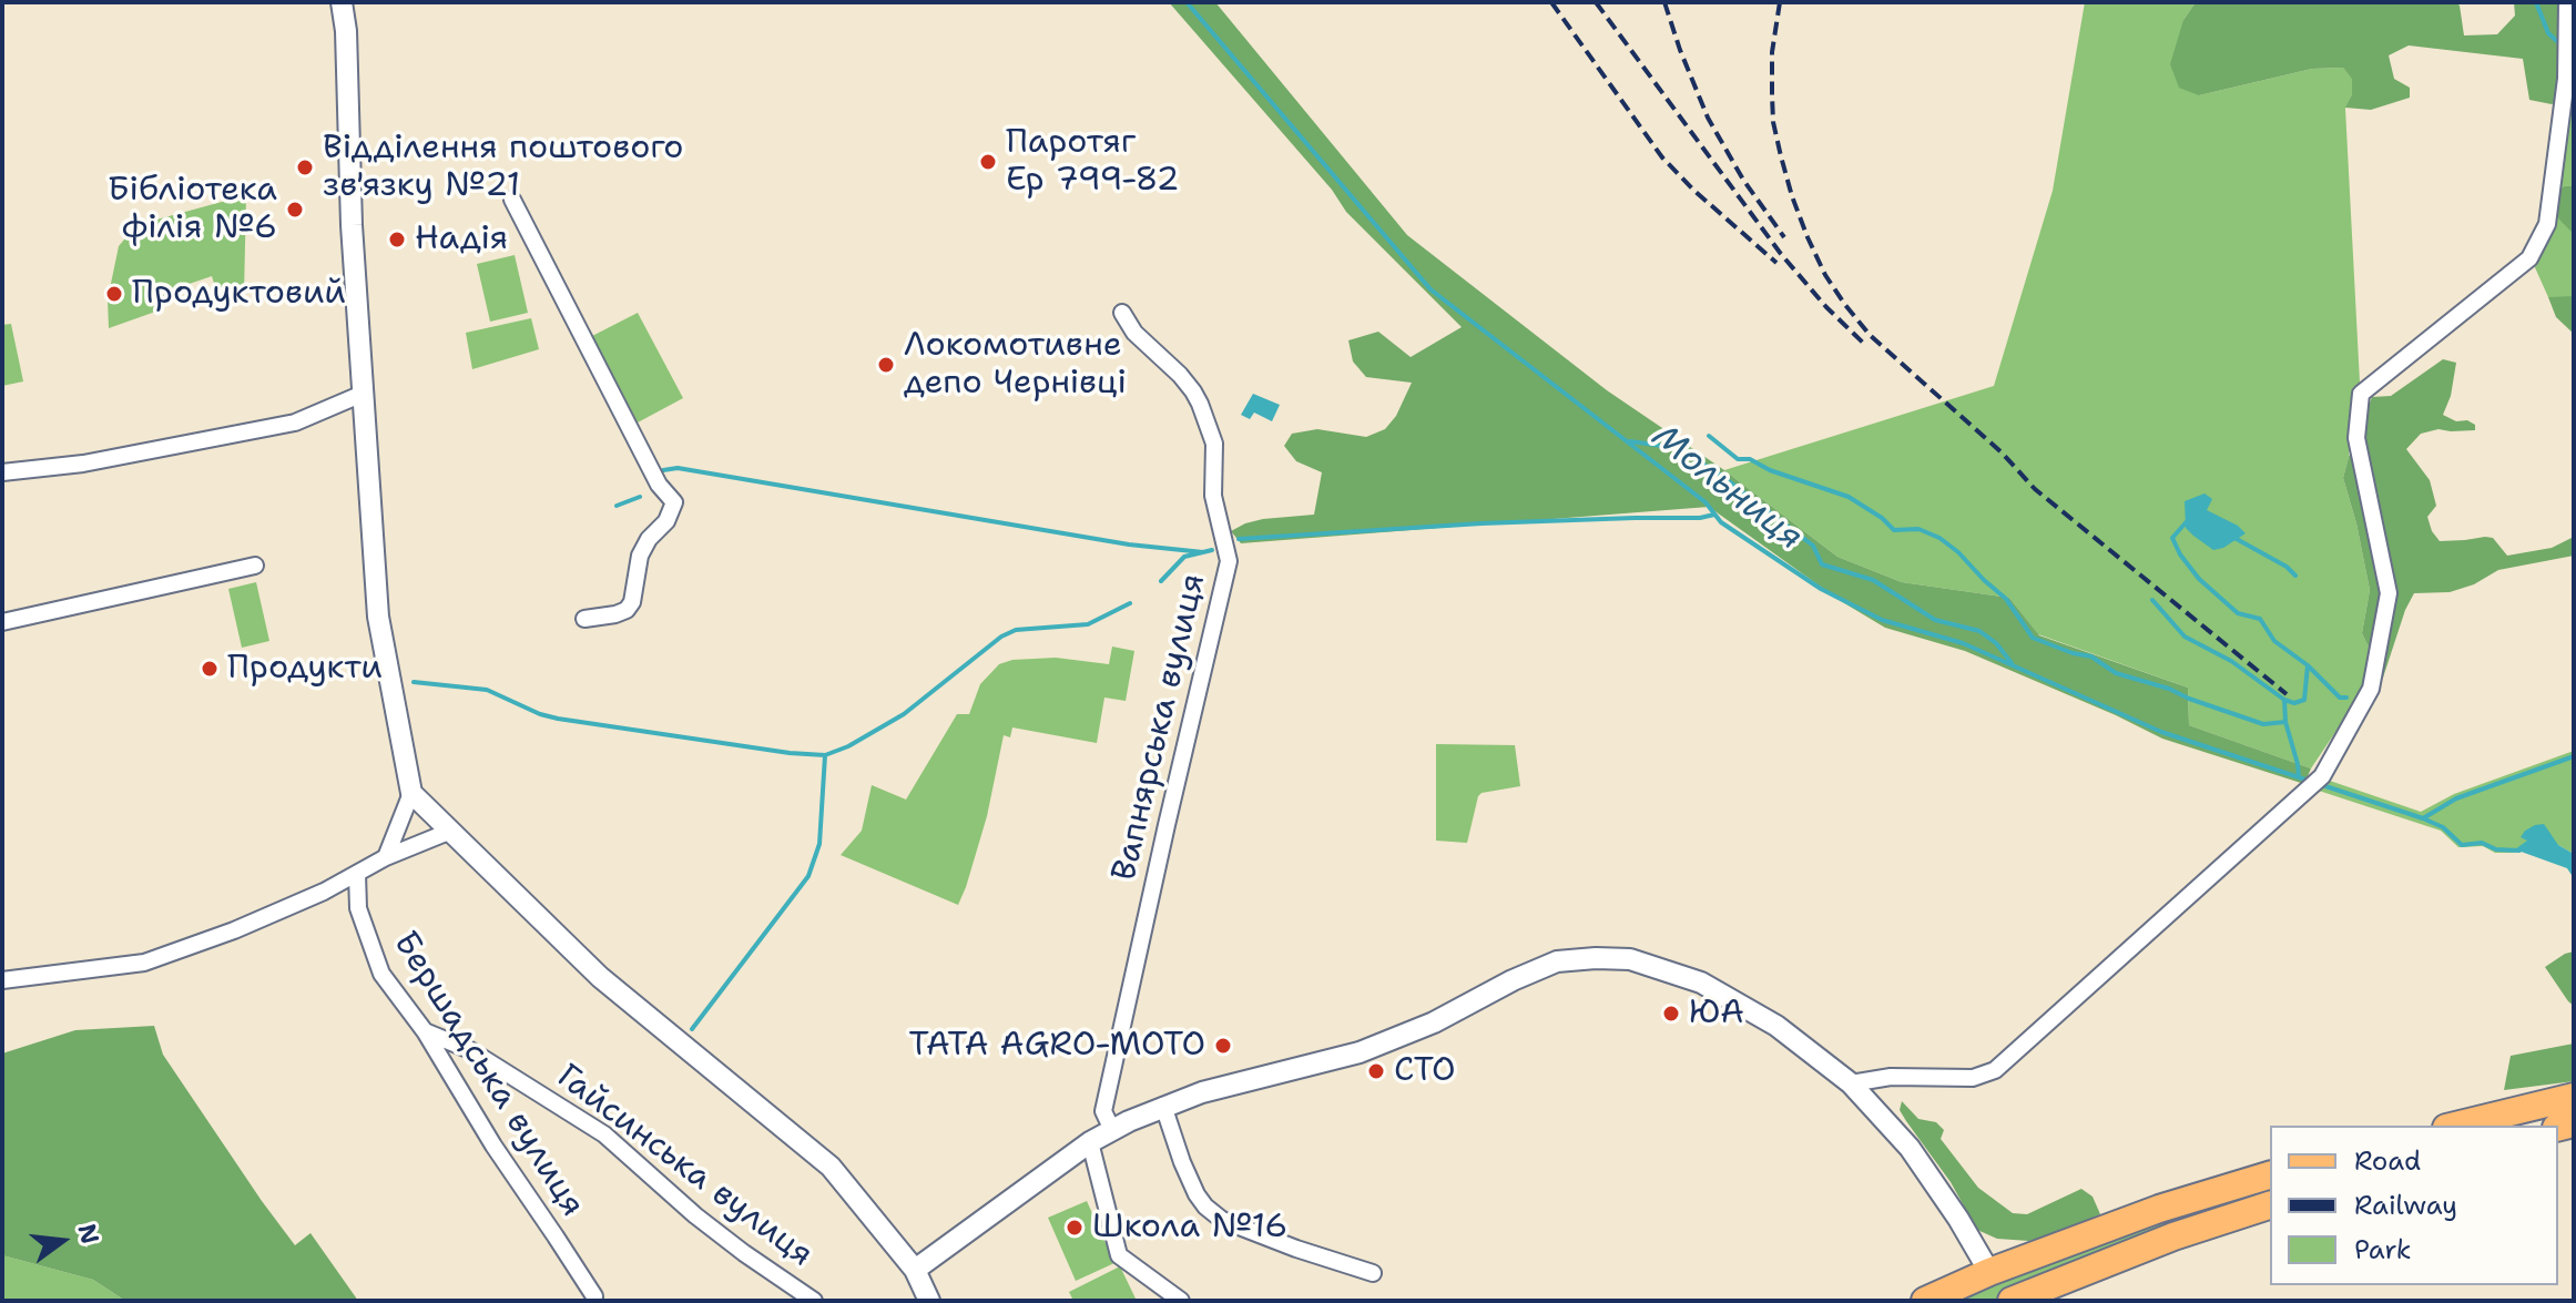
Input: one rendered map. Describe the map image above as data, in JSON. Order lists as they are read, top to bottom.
{
  "streets": {
    "street": ["Вапнярська вулиця", "Бершадська вулиця", "Гайсинська вулиця"]
  },
  "crossings": [
    ["Бершадська вулиця", "Гайсинська вулиця"]
  ],
  "water": ["Мольниця"],
  "places": [
    "Паротяг Ер 799-82",
    "Відділення поштового зв'язку №21",
    "Бібліотека філія №6",
    "Надія",
    "Продуктовий",
    "Локомотивне депо Чернівці",
    "Продукти",
    "ЮА",
    "TATA AGRO-MOTO",
    "СТО",
    "Школа №16"
  ],
  "legend": ["Road", "Railway", "Park"],
  "north": "right"
}
